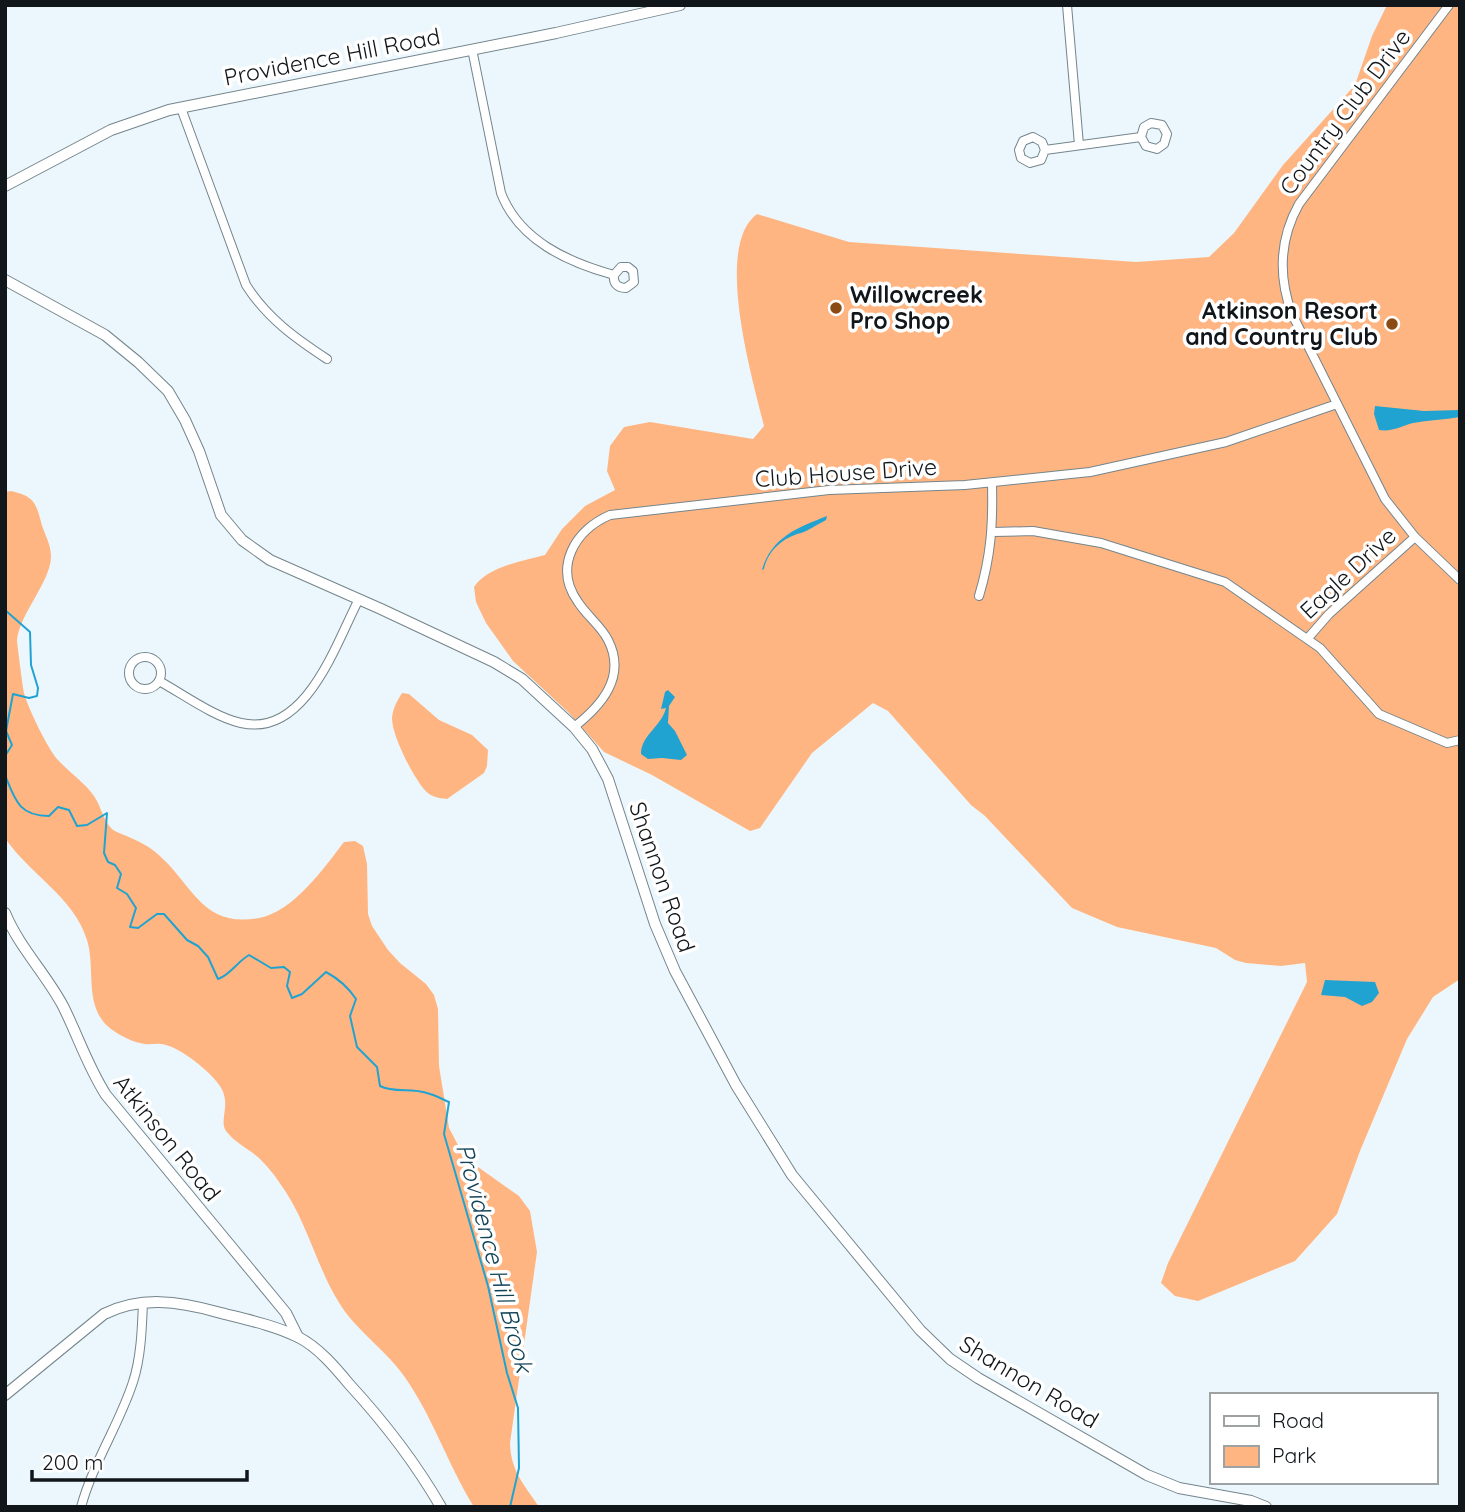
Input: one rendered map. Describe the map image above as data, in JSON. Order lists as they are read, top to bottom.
{
  "streets": {
    "street": [
      "Providence Hill Road",
      "Country Club Drive",
      "Club House Drive",
      "Eagle Drive",
      "Shannon Road",
      "Atkinson Road"
    ]
  },
  "crossings": [
    ["Country Club Drive", "Club House Drive"],
    ["Country Club Drive", "Eagle Drive"],
    ["Club House Drive", "Shannon Road"]
  ],
  "water": ["Providence Hill Brook"],
  "places": ["Willowcreek Pro Shop", "Atkinson Resort and Country Club"],
  "legend": ["Road", "Park"],
  "scale_bar": "200 m"
}
